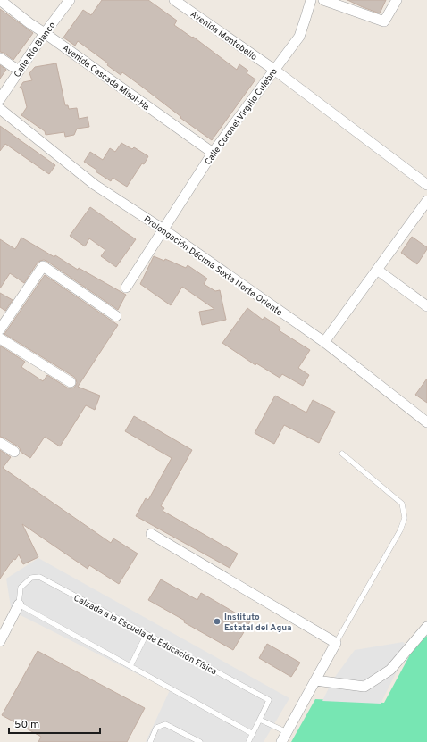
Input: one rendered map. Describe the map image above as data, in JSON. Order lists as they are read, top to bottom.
{
  "streets": {
    "street": [
      "Avenida Montebello",
      "Calle Río Blanco",
      "Avenida Cascada Misol-Ha",
      "Calle Coronel Virgilio Culebro",
      "Prolongación Décima Sexta Norte Oriente",
      "Calzada a la Escuela de Educación Física"
    ]
  },
  "crossings": [
    ["Avenida Montebello", "Calle Coronel Virgilio Culebro"],
    ["Calle Río Blanco", "Avenida Cascada Misol-Ha"],
    ["Avenida Cascada Misol-Ha", "Calle Coronel Virgilio Culebro"],
    ["Calle Coronel Virgilio Culebro", "Prolongación Décima Sexta Norte Oriente"]
  ],
  "places": ["Instituto Estatal del Agua"],
  "scale_bar": "50 m"
}
